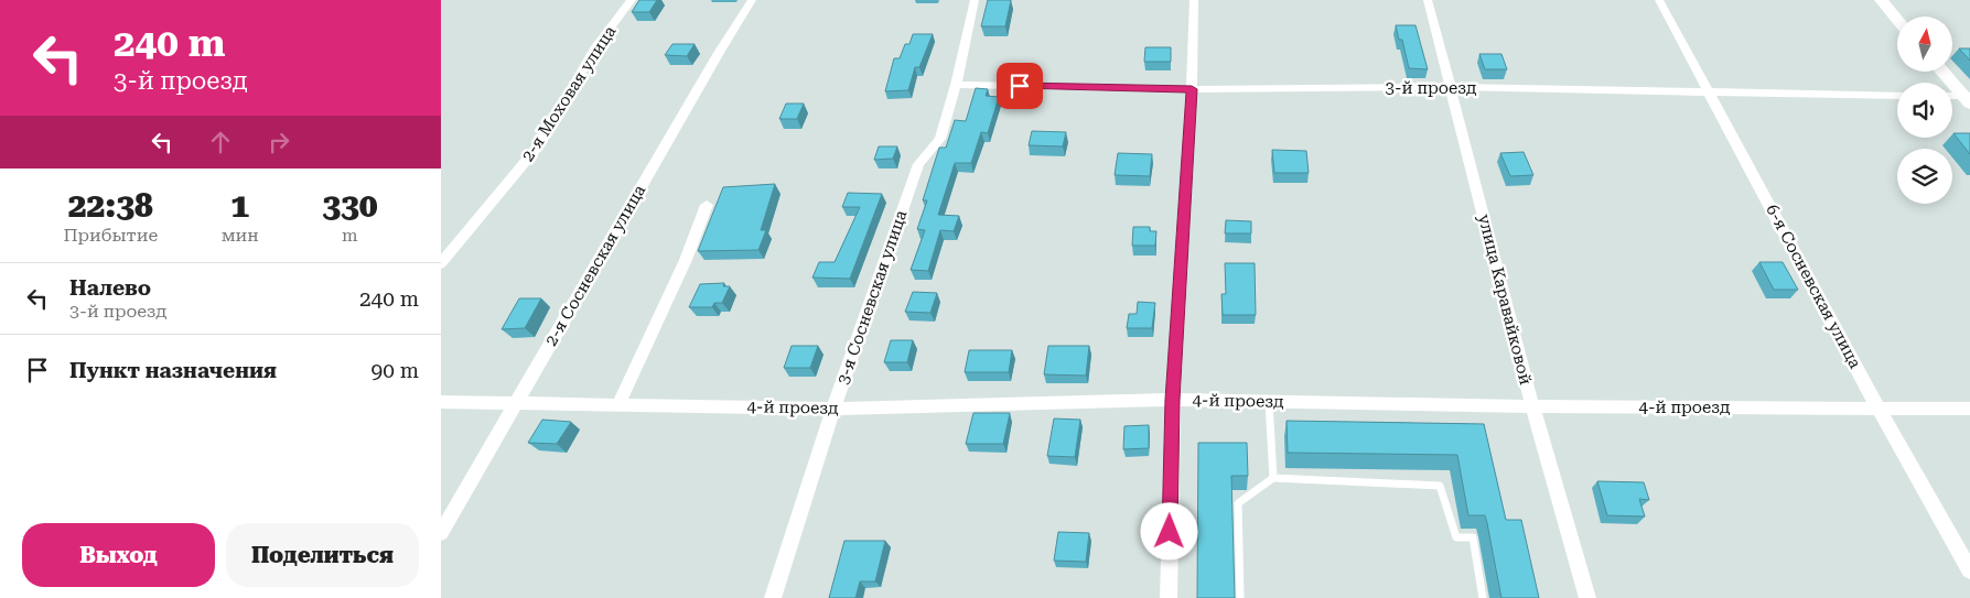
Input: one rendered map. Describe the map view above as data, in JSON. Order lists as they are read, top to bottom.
{
  "streets": {
    "street": [
      "3-й проезд",
      "2-я Моховая улица",
      "2-я Сосневская улица",
      "6-я Сосневская улица",
      "3-я Сосневская улица",
      "улица Каравайковой",
      "4-й проезд"
    ]
  },
  "crossings": [
    ["3-й проезд", "6-я Сосневская улица"],
    ["3-й проезд", "3-я Сосневская улица"],
    ["3-й проезд", "улица Каравайковой"],
    ["2-я Сосневская улица", "4-й проезд"],
    ["6-я Сосневская улица", "4-й проезд"],
    ["3-я Сосневская улица", "4-й проезд"],
    ["улица Каравайковой", "4-й проезд"]
  ],
  "north": "top",
  "page": {
    "turn": ["240 m", "3-й проезд"],
    "eta": [
      "22:38",
      "Прибытие",
      "1",
      "мин",
      "330",
      "m"
    ],
    "list": [
      {
        "name": "Налево",
        "note": "3-й проезд",
        "value": "240 m"
      },
      {
        "name": "Пункт назначения",
        "value": "90 m"
      }
    ],
    "buttons": ["Выход", "Поделиться"]
  }
}
